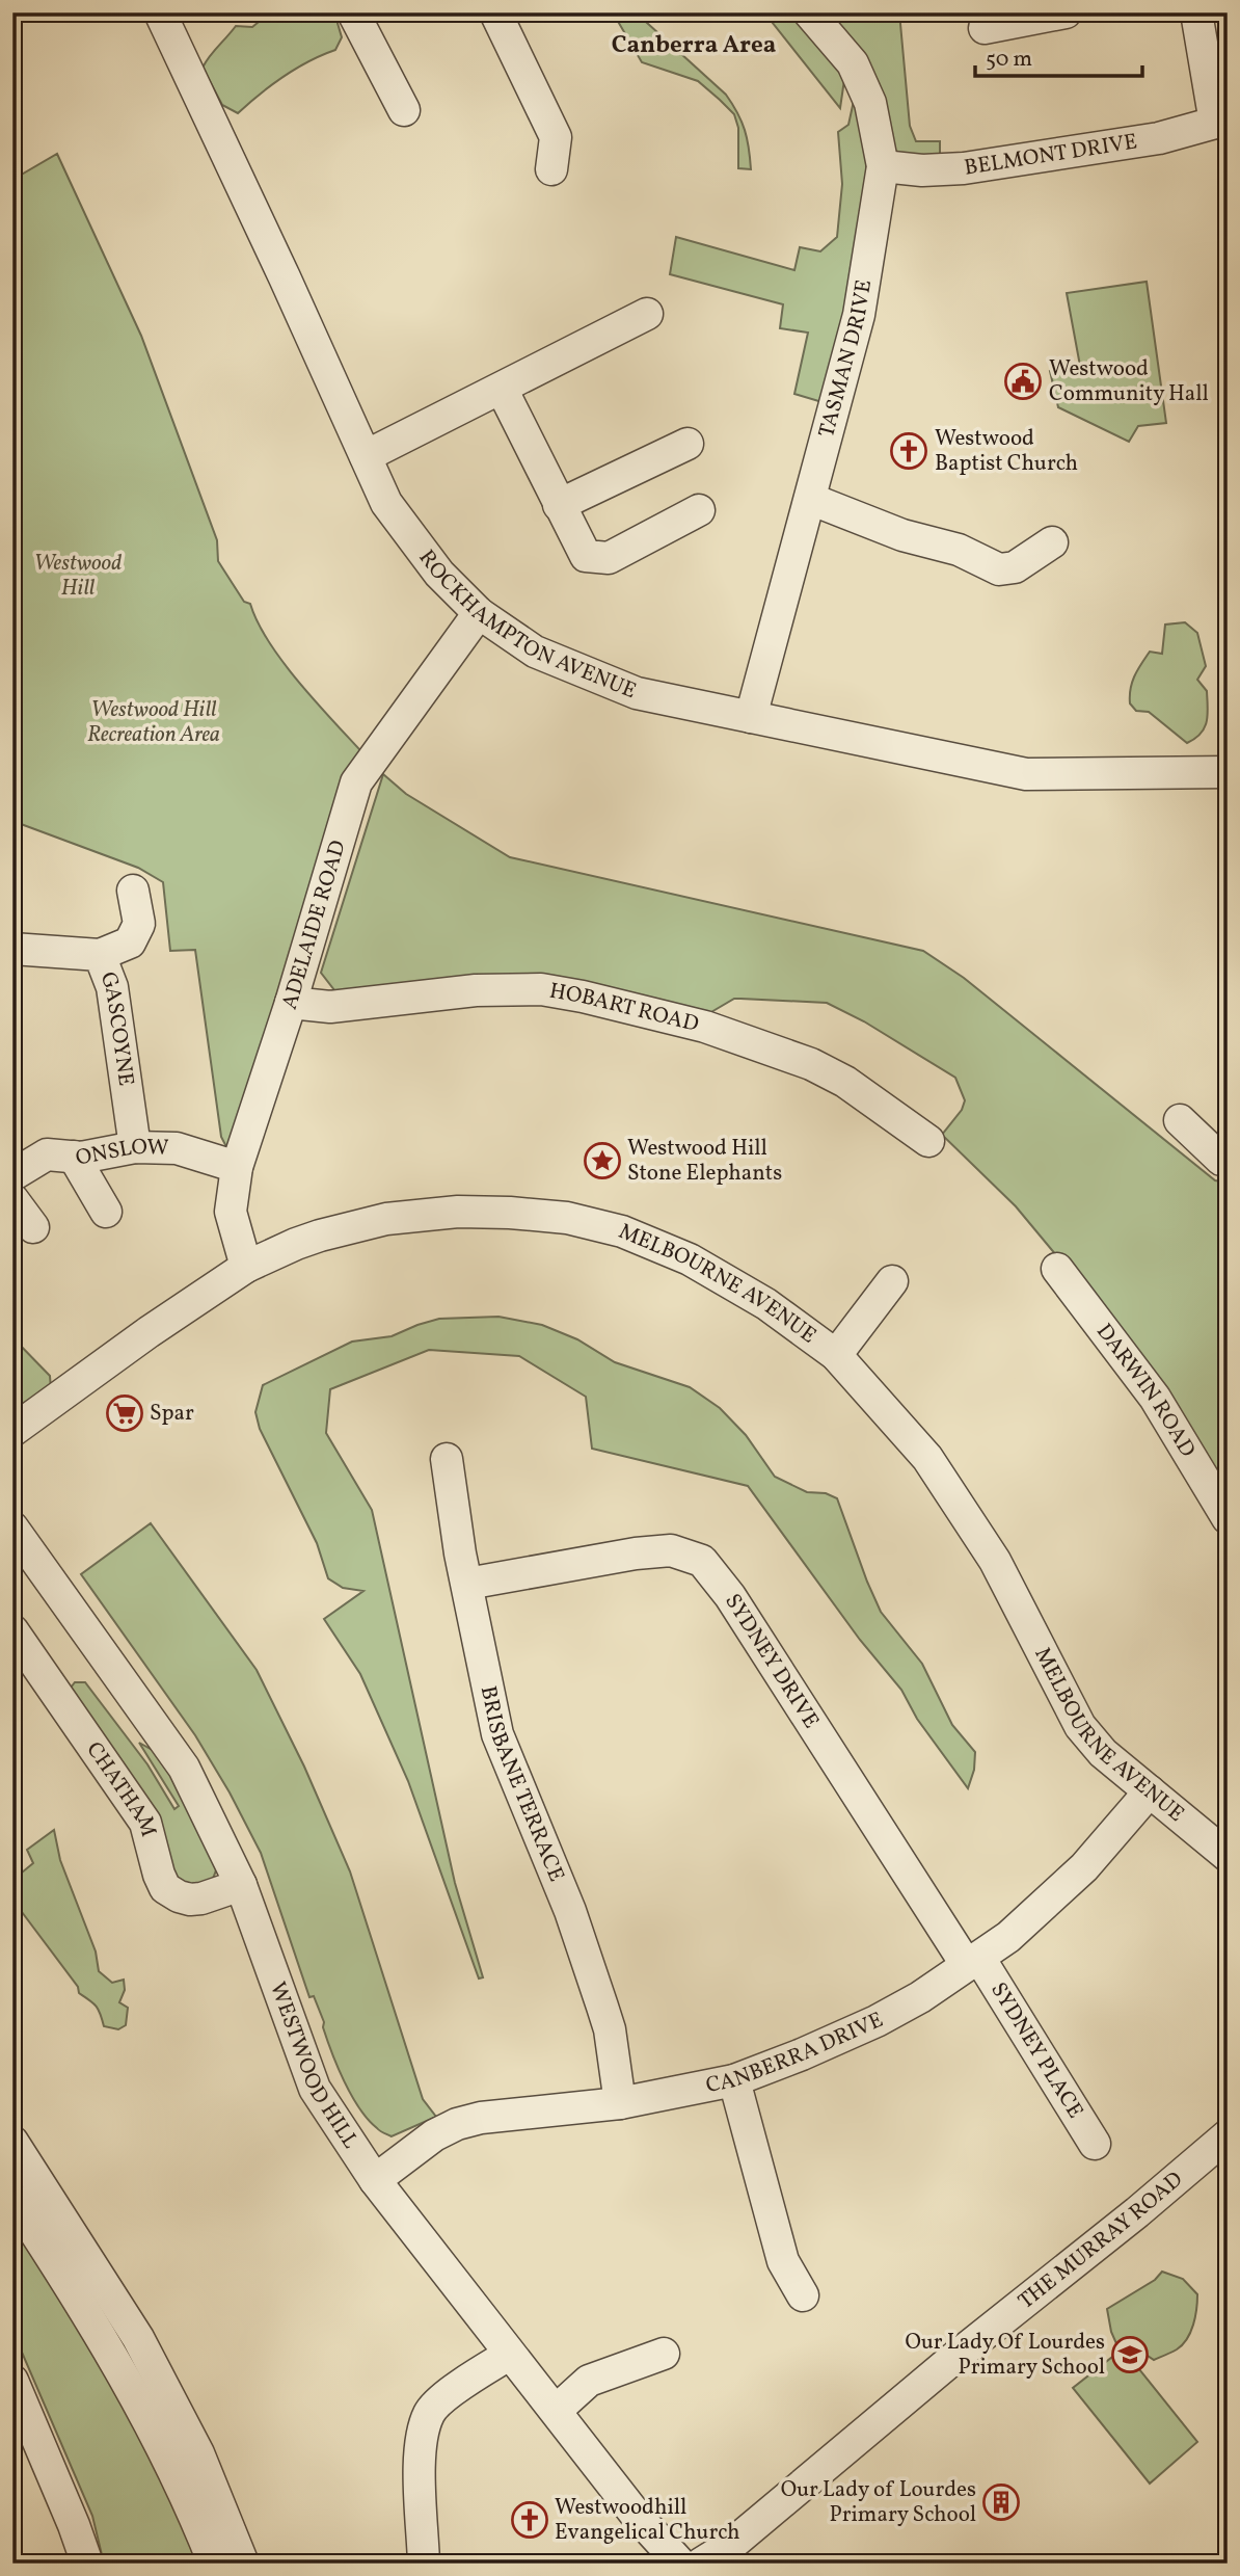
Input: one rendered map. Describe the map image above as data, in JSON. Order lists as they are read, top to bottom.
{
  "streets": {
    "street": [
      "BELMONT DRIVE",
      "TASMAN DRIVE",
      "ROCKHAMPTON AVENUE",
      "ADELAIDE ROAD",
      "HOBART ROAD",
      "GASCOYNE",
      "ONSLOW",
      "MELBOURNE AVENUE",
      "DARWIN ROAD",
      "SYDNEY DRIVE",
      "BRISBANE TERRACE",
      "CHATHAM",
      "CANBERRA DRIVE",
      "SYDNEY PLACE",
      "WESTWOOD HILL",
      "THE MURRAY ROAD"
    ]
  },
  "crossings": [
    ["BELMONT DRIVE", "TASMAN DRIVE"],
    ["TASMAN DRIVE", "ROCKHAMPTON AVENUE"],
    ["ROCKHAMPTON AVENUE", "ADELAIDE ROAD"],
    ["ADELAIDE ROAD", "HOBART ROAD"],
    ["ADELAIDE ROAD", "ONSLOW"],
    ["ADELAIDE ROAD", "MELBOURNE AVENUE"],
    ["GASCOYNE", "ONSLOW"],
    ["MELBOURNE AVENUE", "CANBERRA DRIVE"],
    ["SYDNEY DRIVE", "BRISBANE TERRACE"],
    ["SYDNEY DRIVE", "CANBERRA DRIVE"],
    ["SYDNEY DRIVE", "SYDNEY PLACE"],
    ["BRISBANE TERRACE", "CANBERRA DRIVE"],
    ["CHATHAM", "WESTWOOD HILL"],
    ["CANBERRA DRIVE", "SYDNEY PLACE"],
    ["CANBERRA DRIVE", "WESTWOOD HILL"]
  ],
  "districts": ["Canberra Area"],
  "parks": ["Westwood Hill", "Westwood Hill Recreation Area"],
  "places": {
    "public building": ["Westwood Community Hall"],
    "church": ["Westwood Baptist Church", "Westwoodhill Evangelical Church"],
    "place": ["Westwood Hill Stone Elephants"],
    "supermarket": ["Spar"],
    "school or university": ["Our Lady Of Lourdes Primary School"],
    "building": ["Our Lady of Lourdes Primary School"]
  },
  "scale_bar": "50 m"
}
